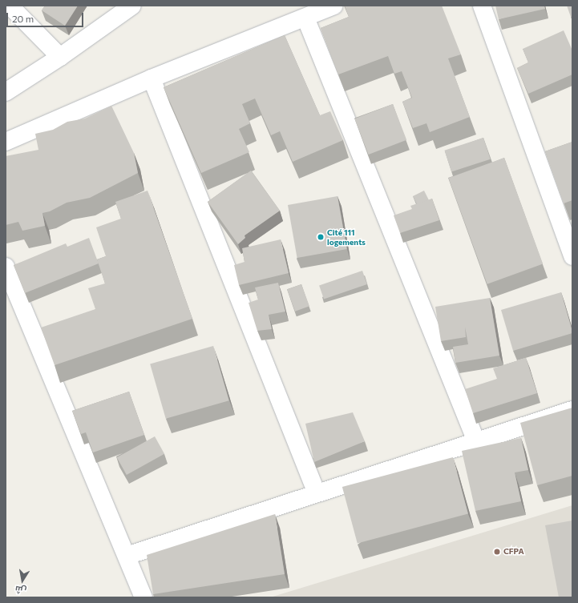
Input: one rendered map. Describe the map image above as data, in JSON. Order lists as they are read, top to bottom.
{
  "places": ["Cité 111 logements", "CFPA"],
  "scale_bar": "20 m",
  "north": "bottom"
}
